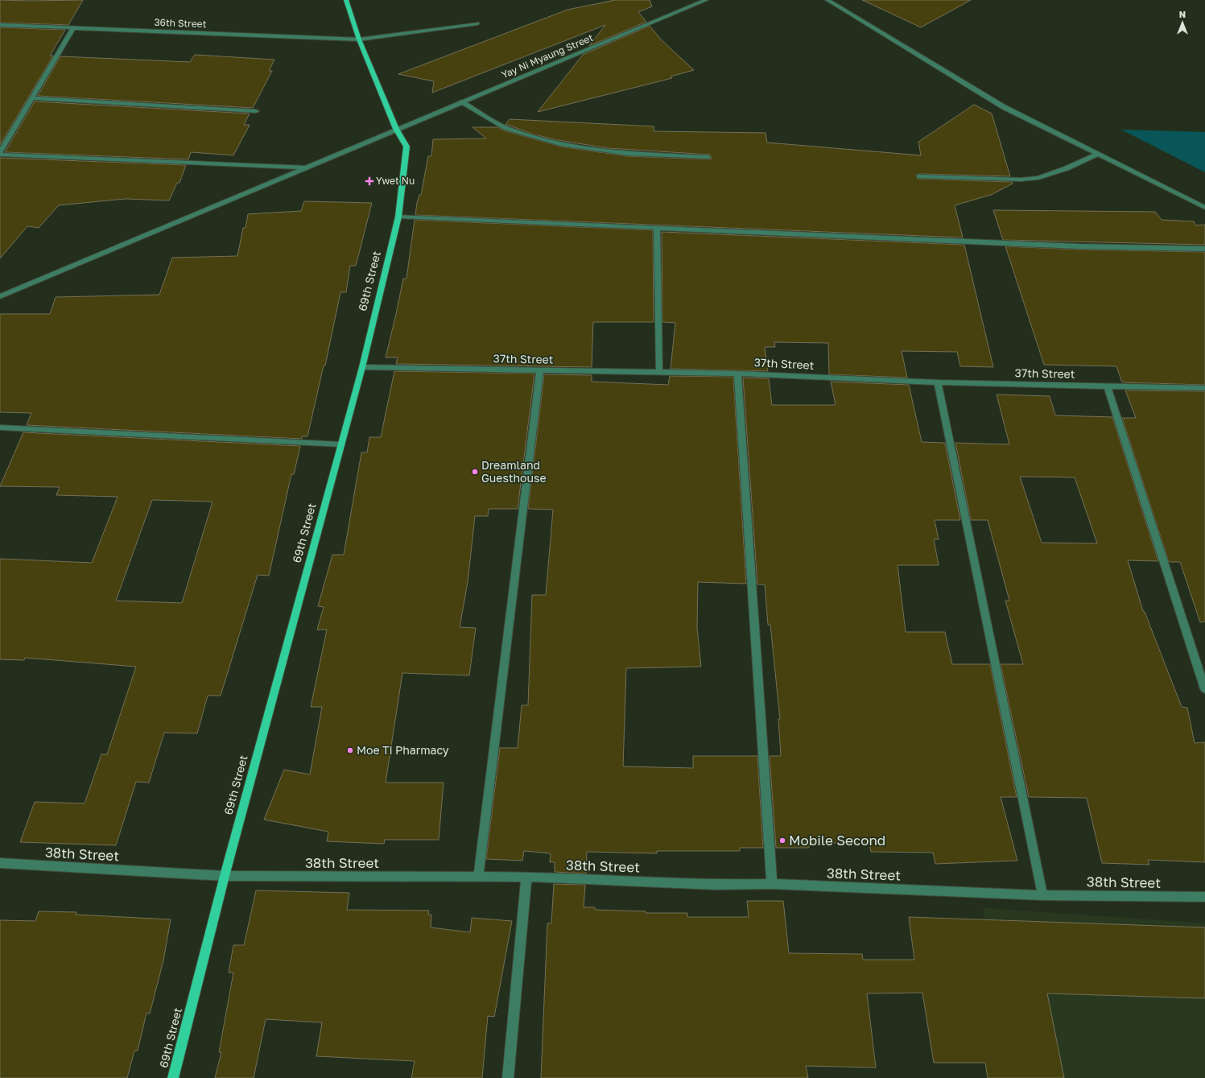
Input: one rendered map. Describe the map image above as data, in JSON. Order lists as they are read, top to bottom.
{
  "streets": {
    "main road": ["69th Street"],
    "street": [
      "36th Street",
      "Yay Ni Myaung Street",
      "37th Street",
      "38th Street"
    ]
  },
  "crossings": [
    ["36th Street", "69th Street"],
    ["Yay Ni Myaung Street", "69th Street"],
    ["69th Street", "37th Street"],
    ["69th Street", "38th Street"]
  ],
  "places": {
    "health": ["Ywet Nu"],
    "other": ["Dreamland Guesthouse", "Moe Ti Pharmacy", "Mobile Second"]
  },
  "north": "top"
}
